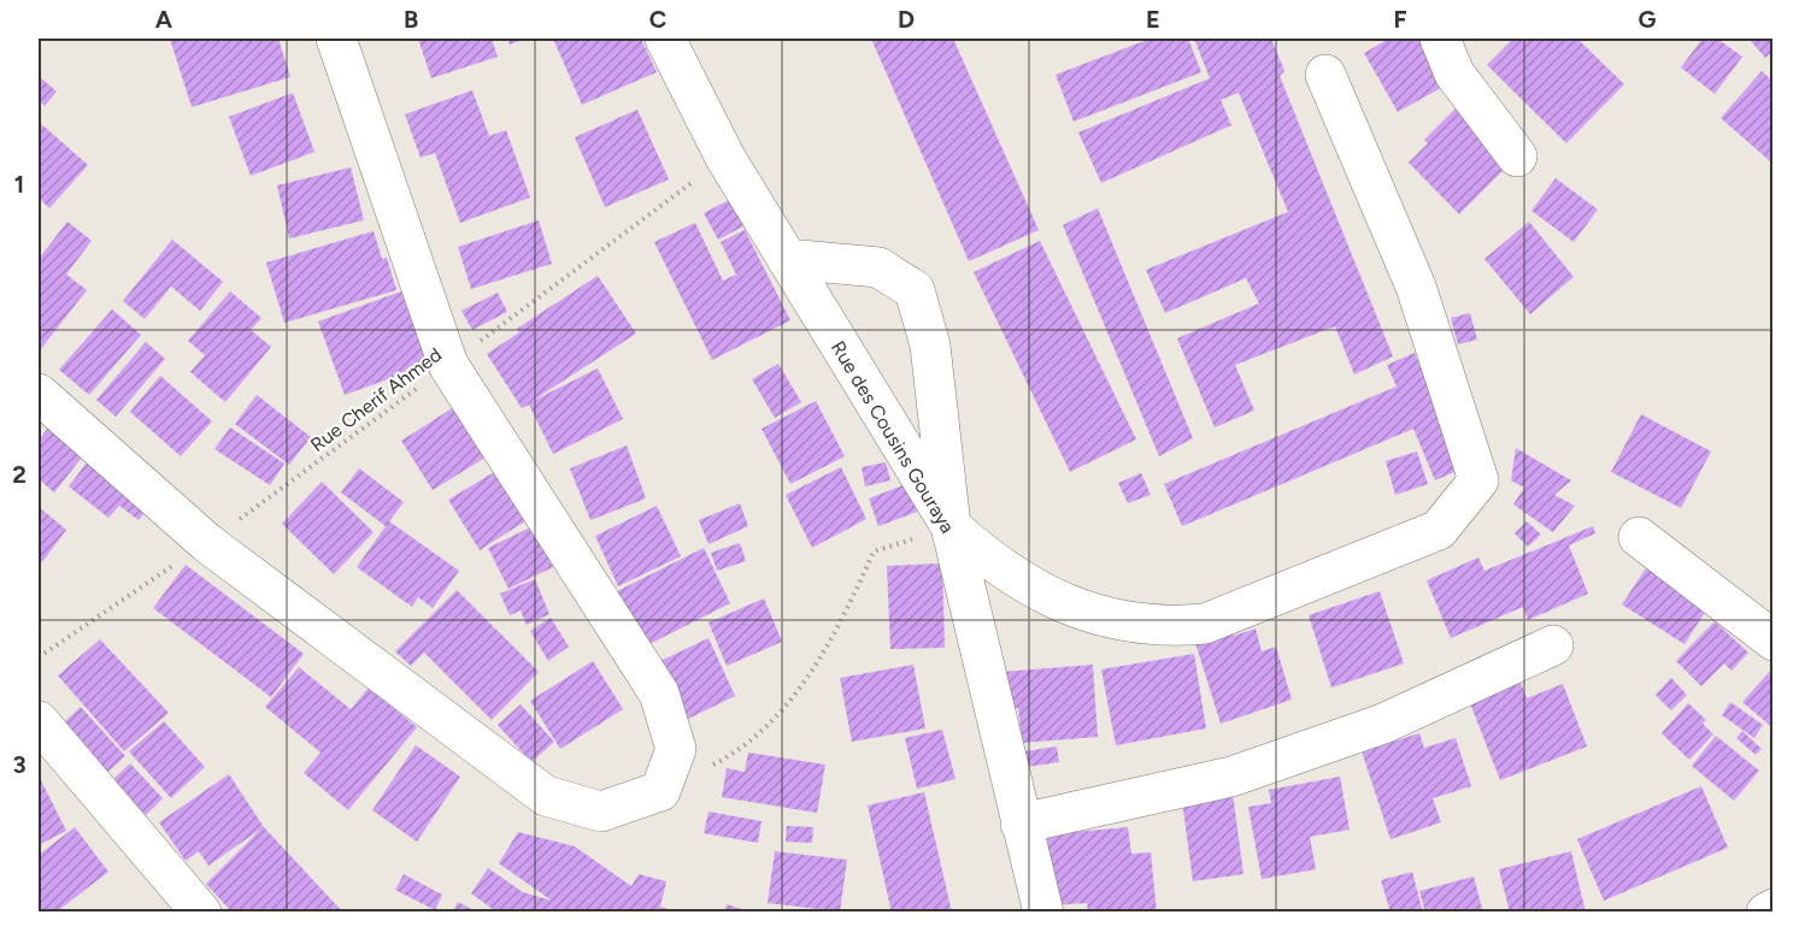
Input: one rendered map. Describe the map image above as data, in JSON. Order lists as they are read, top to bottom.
{
  "streets": {
    "street": ["Rue des Cousins Gouraya"],
    "path": ["Rue Cherif Ahmed"]
  },
  "crossings": [
    ["Rue Cherif Ahmed", "Rue des Cousins Gouraya"]
  ],
  "grid": {
    "columns": [
      "A",
      "B",
      "C",
      "D",
      "E",
      "F",
      "G"
    ],
    "rows": ["1", "2", "3"]
  }
}
